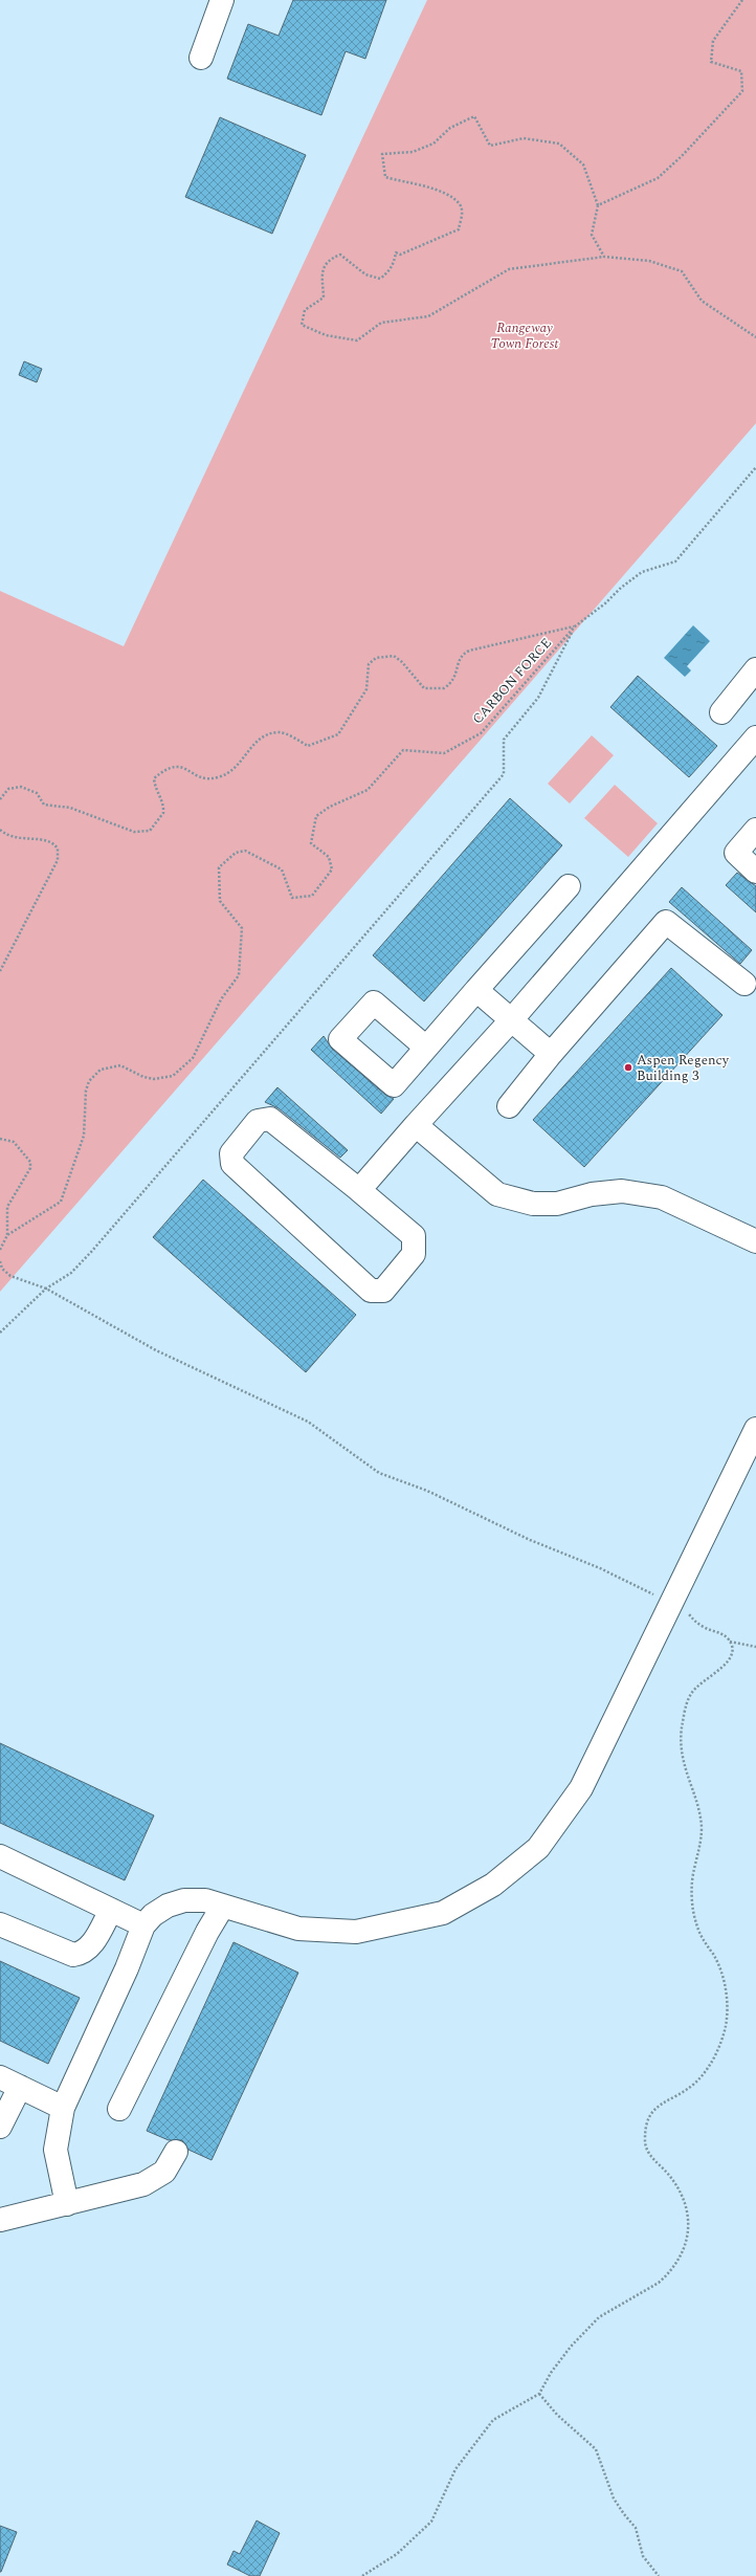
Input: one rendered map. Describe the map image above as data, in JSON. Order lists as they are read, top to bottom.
{
  "streets": {
    "path": ["CARBON FORCE"]
  },
  "parks": ["Rangeway Town Forest"],
  "places": ["Aspen Regency Building 3"]
}
